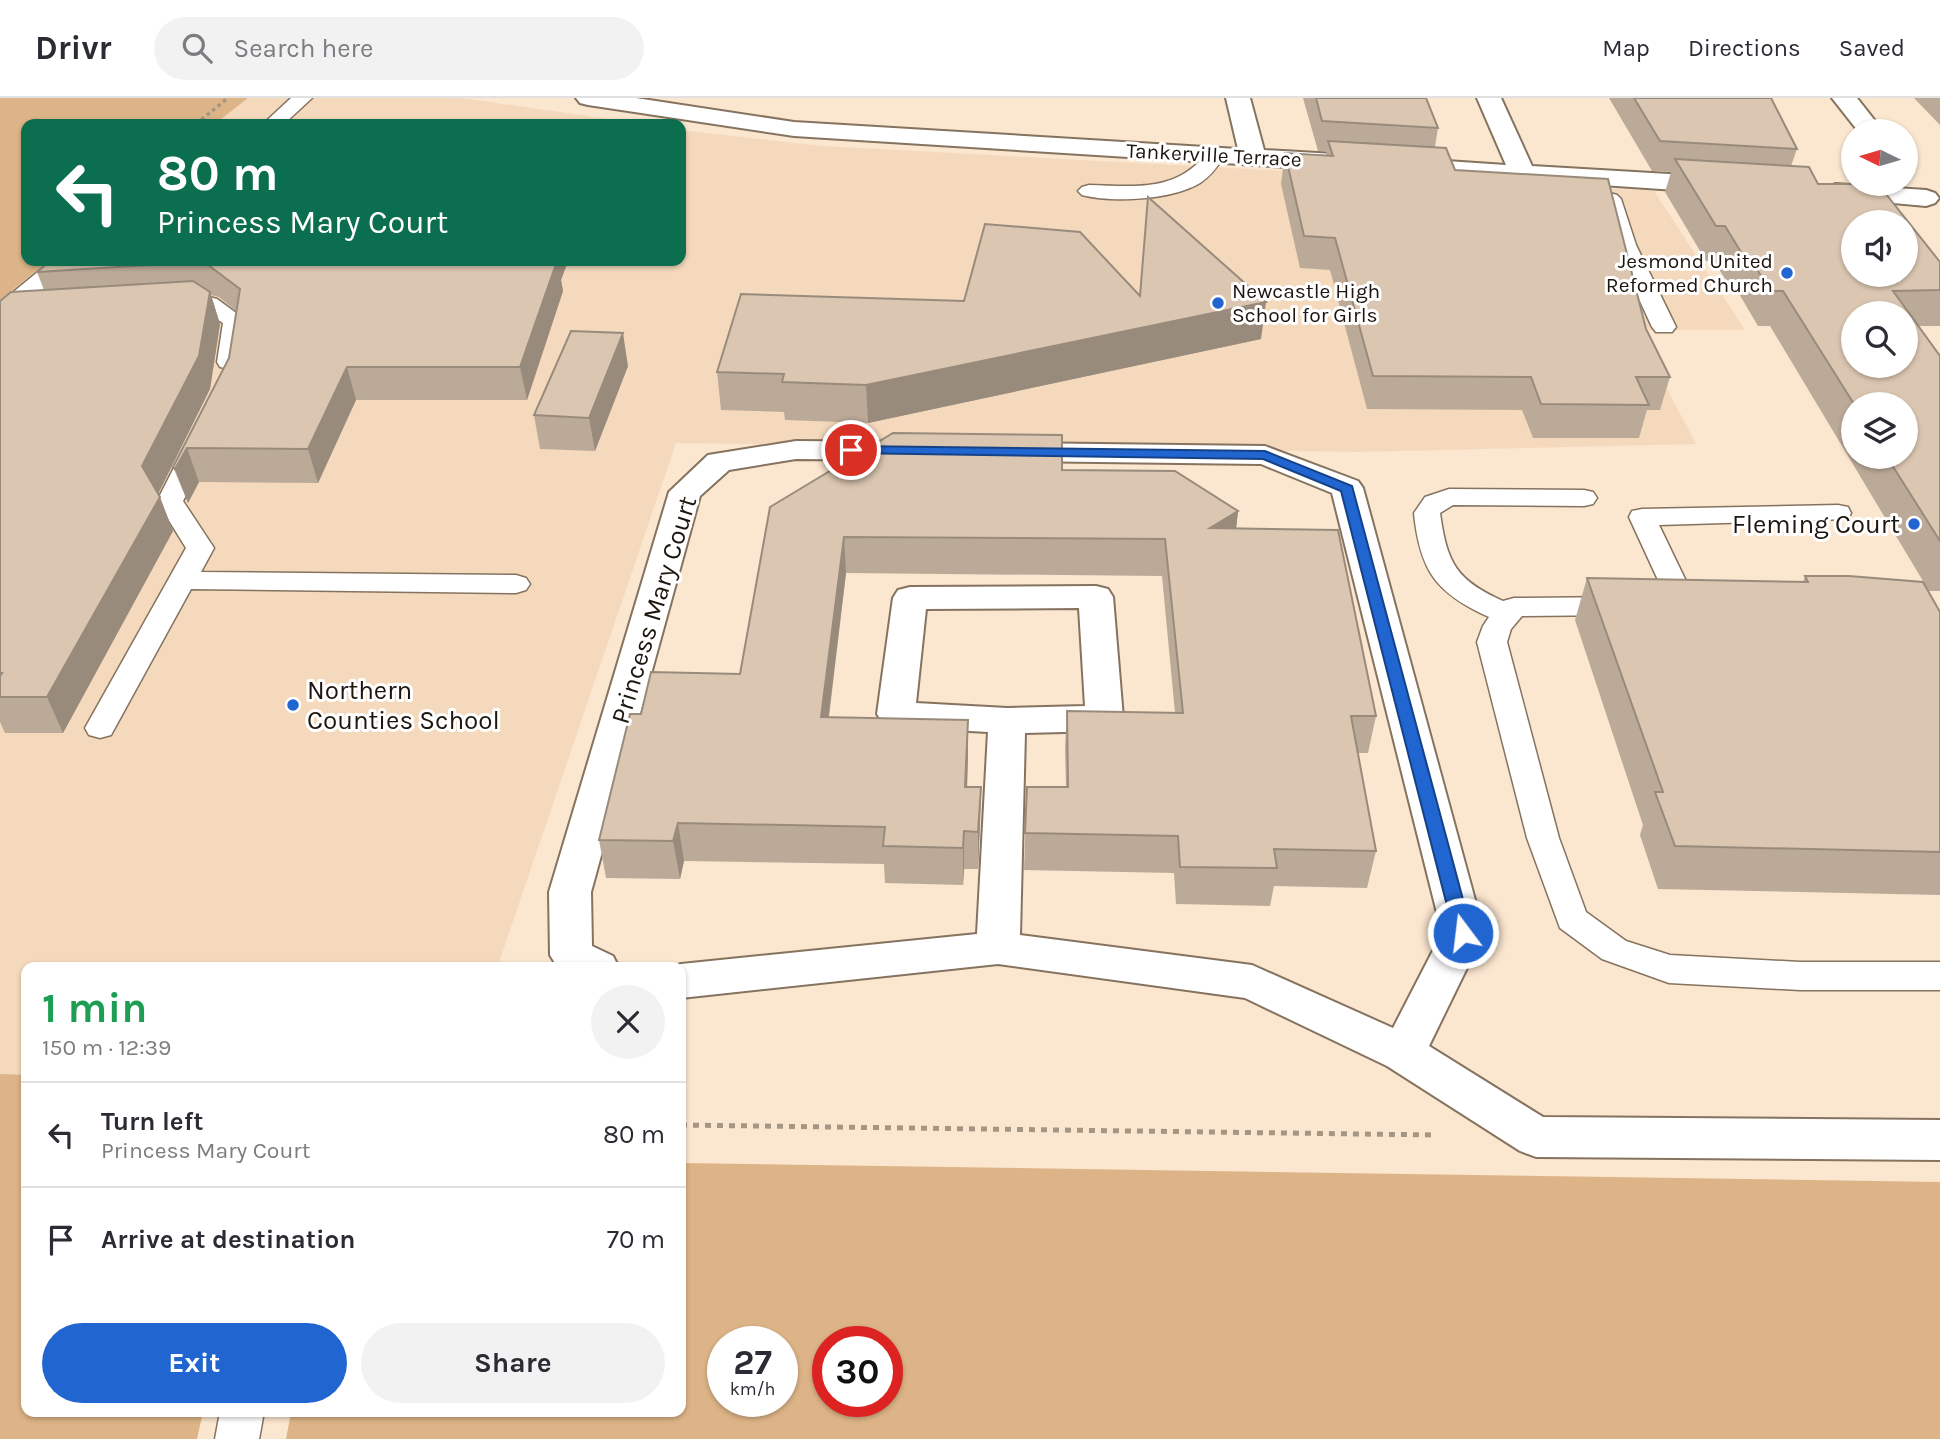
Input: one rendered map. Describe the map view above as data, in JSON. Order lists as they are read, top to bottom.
{
  "streets": {
    "street": ["Tankerville Terrace", "Princess Mary Court"]
  },
  "places": [
    "Jesmond United Reformed Church",
    "Newcastle High School for Girls",
    "Fleming Court",
    "Northern Counties School"
  ],
  "north": "left",
  "page": {
    "header": "Drivr",
    "search": "Search here",
    "nav": ["Map", "Directions", "Saved"],
    "turn": ["80 m", "Princess Mary Court"],
    "heading": ["1 min", "150 m · 12:39"],
    "list": [
      {
        "name": "Turn left",
        "note": "Princess Mary Court",
        "value": "80 m"
      },
      {
        "name": "Arrive at destination",
        "value": "70 m"
      }
    ],
    "buttons": ["Exit", "Share"],
    "speed": "27 km/h",
    "limit": "30"
  }
}
